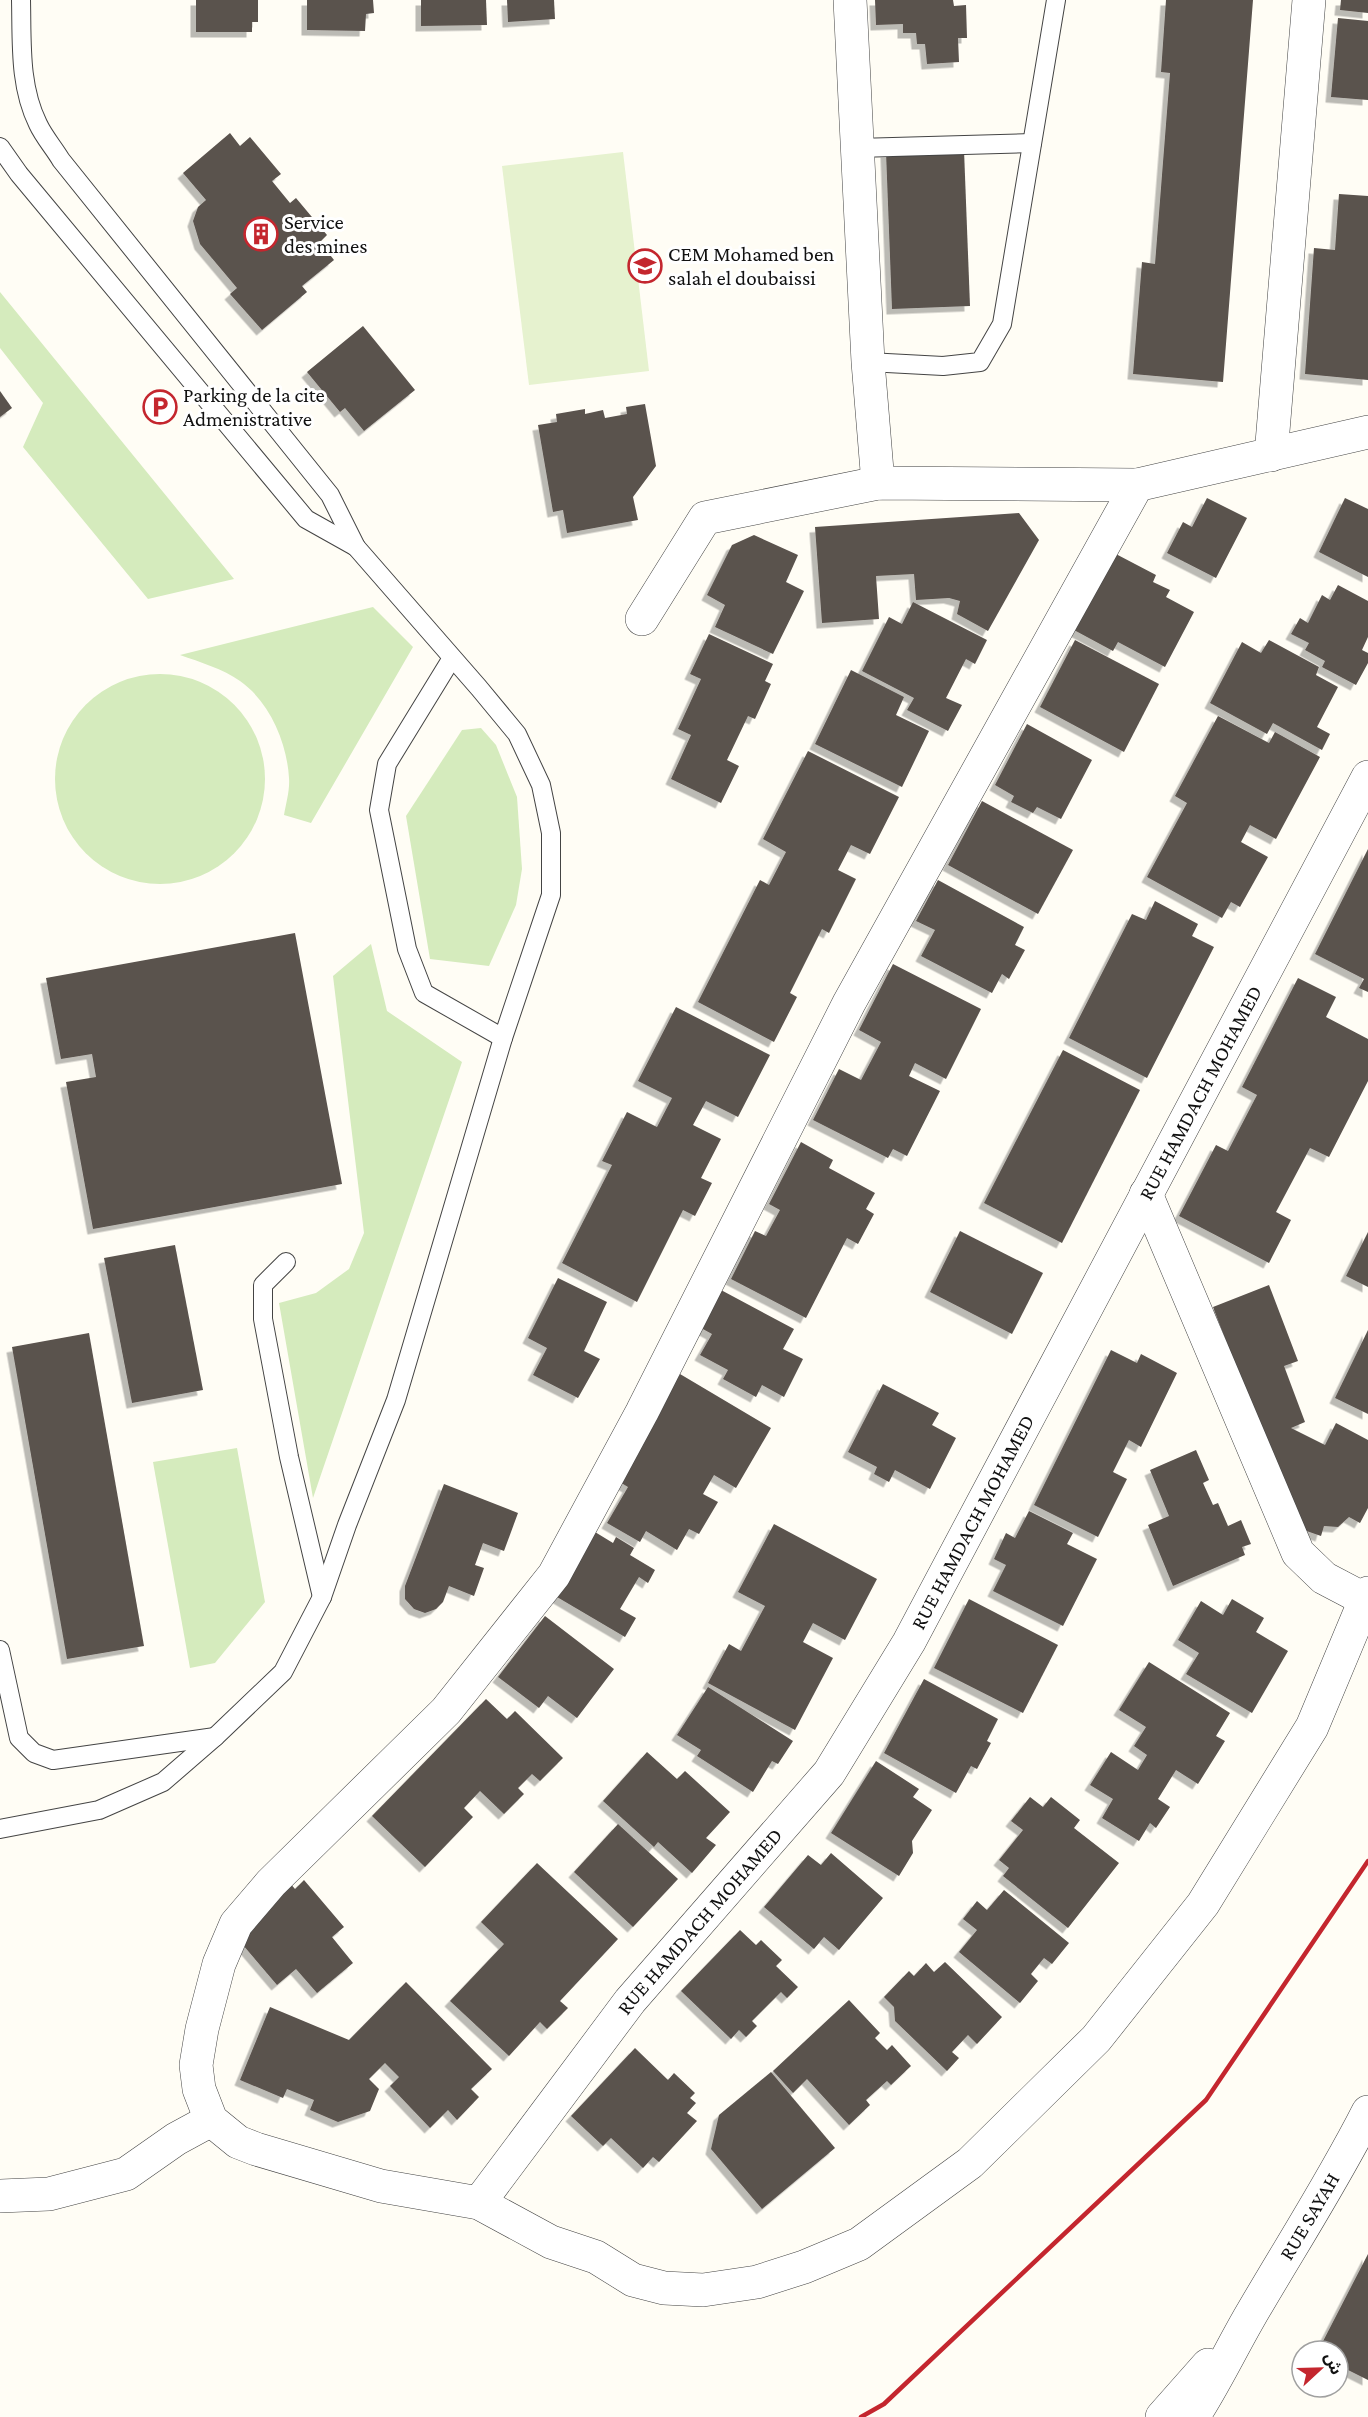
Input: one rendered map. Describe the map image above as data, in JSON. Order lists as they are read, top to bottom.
{
  "streets": {
    "street": ["RUE HAMDACH MOHAMED", "RUE SAYAH"]
  },
  "places": {
    "building": ["Service des mines"],
    "school or university": ["CEM Mohamed ben salah el doubaissi"],
    "parking": ["Parking de la cite Admenistrative"]
  },
  "north": "right"
}
